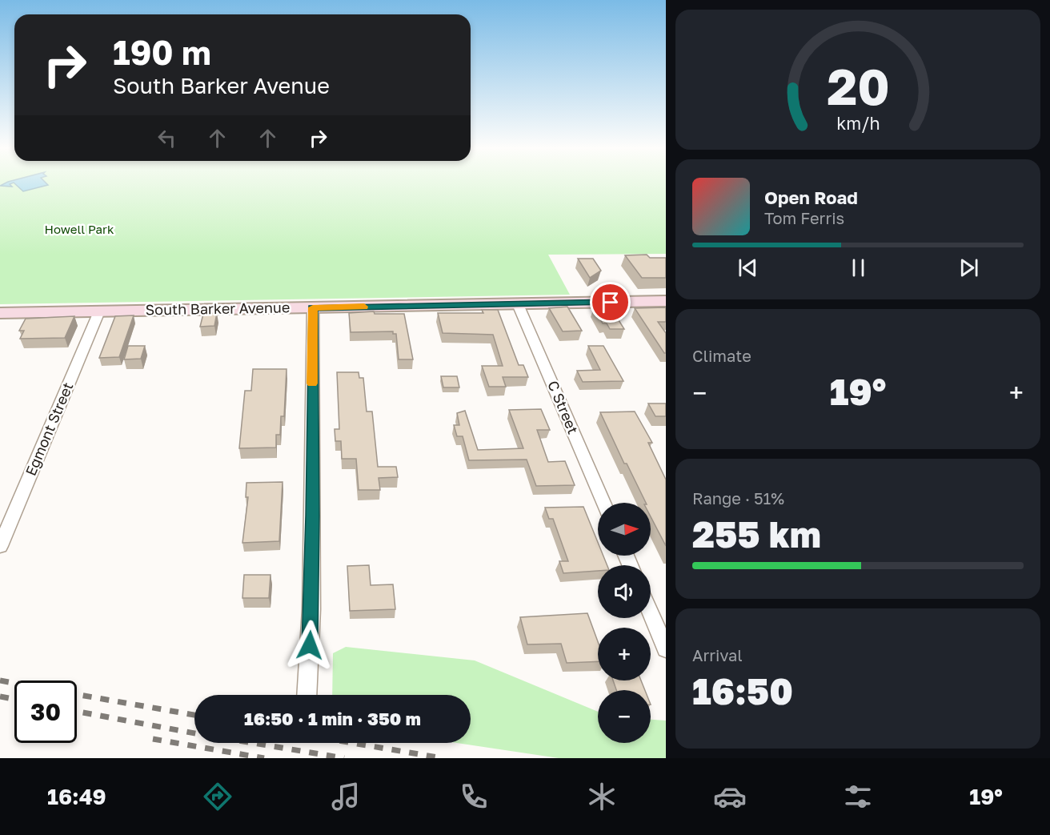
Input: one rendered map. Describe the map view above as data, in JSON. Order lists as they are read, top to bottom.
{
  "streets": {
    "main road": ["South Barker Avenue"],
    "street": ["C Street", "Egmont Street"]
  },
  "crossings": [
    ["South Barker Avenue", "C Street"],
    ["South Barker Avenue", "Egmont Street"]
  ],
  "parks": ["Howell Park"],
  "north": "right",
  "page": {
    "turn": ["190 m", "South Barker Avenue"],
    "song": ["Open Road", "Tom Ferris"],
    "tile": [
      "Climate",
      ["Range · 51%", "255 km"],
      ["Arrival", "16:50"]
    ],
    "heat": ["−", "19°", "+"],
    "map_buttons": ["+", "−"],
    "limit": "30",
    "trip": "16:50 · 1 min · 350 m",
    "tabs": ["16:49", "19°"],
    "gauge": ["20", "km/h"]
  }
}
